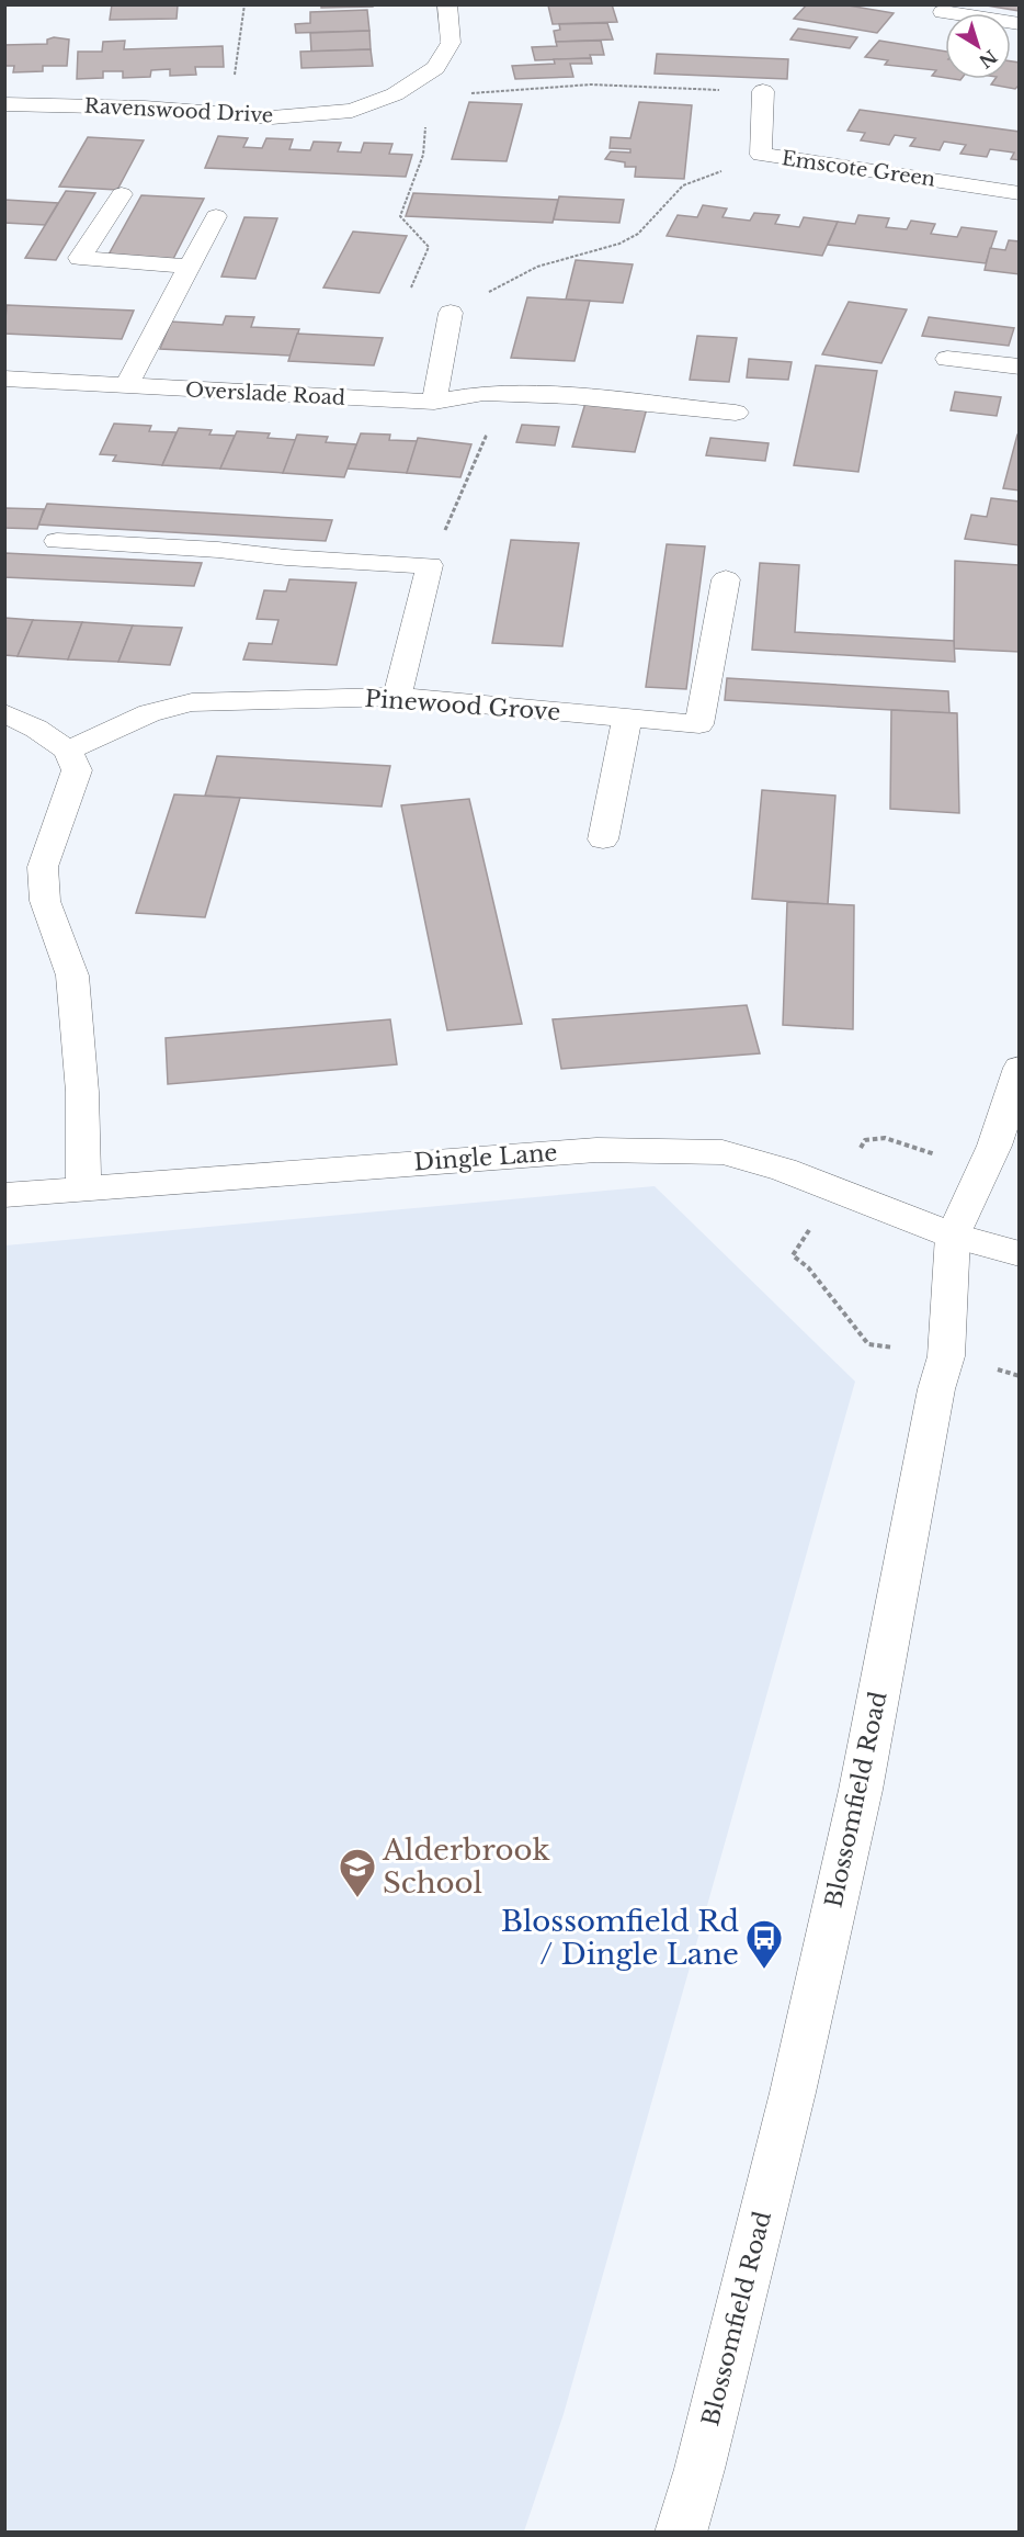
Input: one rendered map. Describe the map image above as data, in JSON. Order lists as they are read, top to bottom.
{
  "streets": {
    "street": [
      "Ravenswood Drive",
      "Emscote Green",
      "Overslade Road",
      "Pinewood Grove",
      "Dingle Lane",
      "Blossomfield Road"
    ]
  },
  "crossings": [
    ["Dingle Lane", "Blossomfield Road"]
  ],
  "places": {
    "school or university": ["Alderbrook School"],
    "bus stop": ["Blossomfield Rd / Dingle Lane"]
  },
  "north": "bottom right"
}
